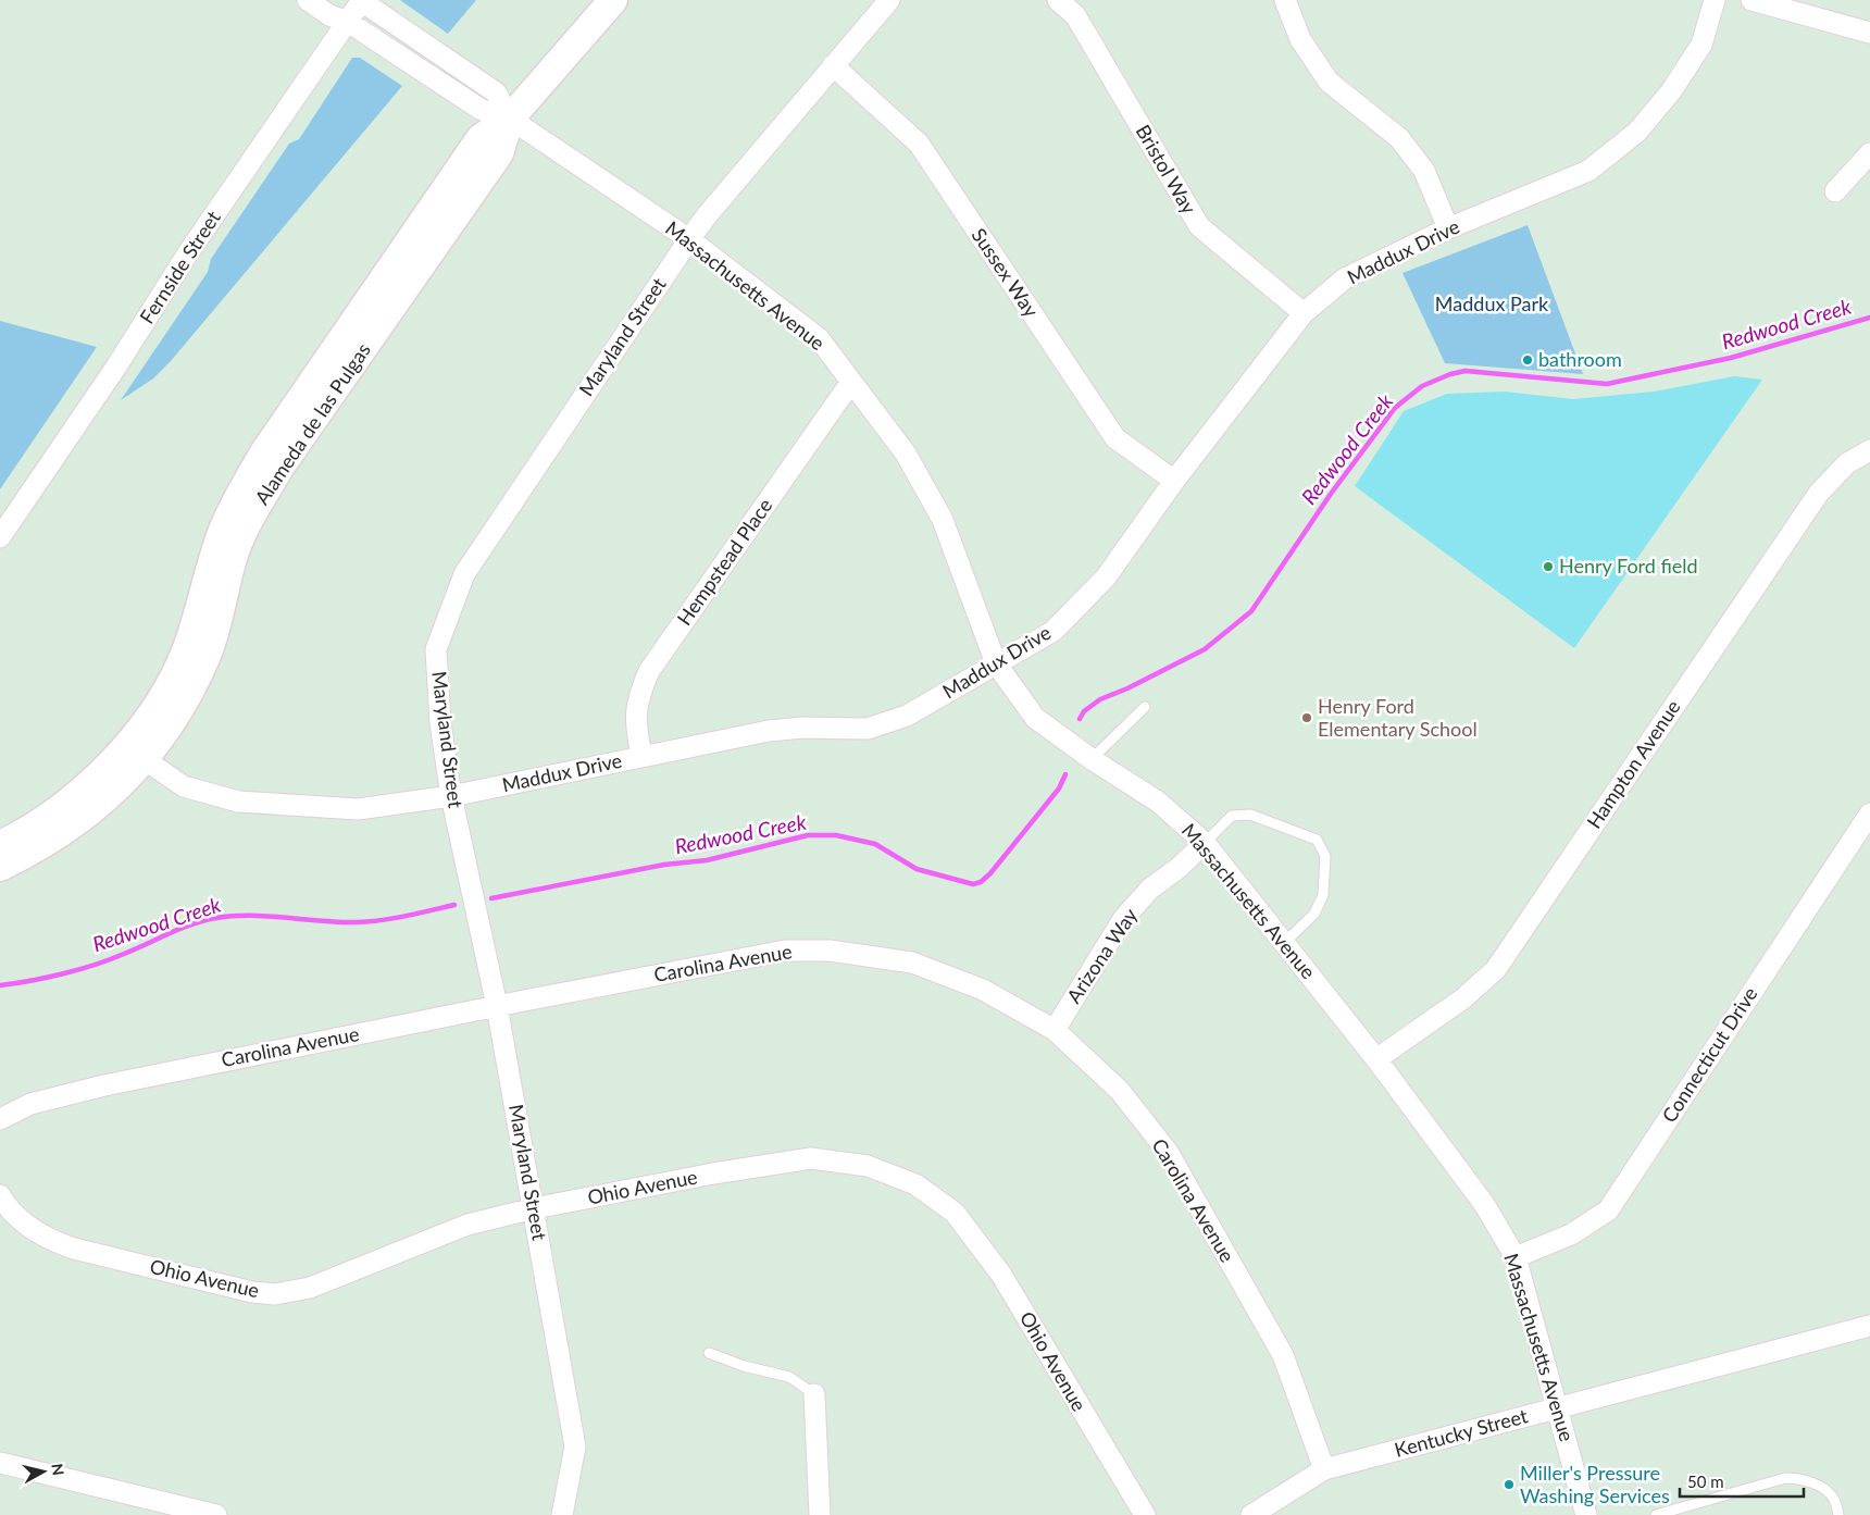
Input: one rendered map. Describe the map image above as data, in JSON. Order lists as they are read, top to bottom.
{
  "streets": {
    "main road": ["Alameda de las Pulgas"],
    "street": [
      "Bristol Way",
      "Maddux Drive",
      "Fernside Street",
      "Sussex Way",
      "Massachusetts Avenue",
      "Maryland Street",
      "Hempstead Place",
      "Hampton Avenue",
      "Arizona Way",
      "Carolina Avenue",
      "Connecticut Drive",
      "Ohio Avenue",
      "Kentucky Street"
    ]
  },
  "crossings": [
    ["Bristol Way", "Maddux Drive"],
    ["Maddux Drive", "Sussex Way"],
    ["Maddux Drive", "Massachusetts Avenue"],
    ["Maddux Drive", "Maryland Street"],
    ["Maddux Drive", "Alameda de las Pulgas"],
    ["Maddux Drive", "Hempstead Place"],
    ["Fernside Street", "Massachusetts Avenue"],
    ["Sussex Way", "Maryland Street"],
    ["Massachusetts Avenue", "Maryland Street"],
    ["Massachusetts Avenue", "Alameda de las Pulgas"],
    ["Massachusetts Avenue", "Hempstead Place"],
    ["Massachusetts Avenue", "Hampton Avenue"],
    ["Massachusetts Avenue", "Arizona Way"],
    ["Massachusetts Avenue", "Connecticut Drive"],
    ["Massachusetts Avenue", "Kentucky Street"],
    ["Maryland Street", "Carolina Avenue"],
    ["Maryland Street", "Ohio Avenue"],
    ["Arizona Way", "Carolina Avenue"],
    ["Carolina Avenue", "Kentucky Street"]
  ],
  "water": ["Redwood Creek"],
  "parks": ["Maddux Park"],
  "places": [
    "bathroom",
    "Henry Ford field",
    "Henry Ford Elementary School",
    "Miller's Pressure Washing Services"
  ],
  "scale_bar": "50 m",
  "north": "right"
}
